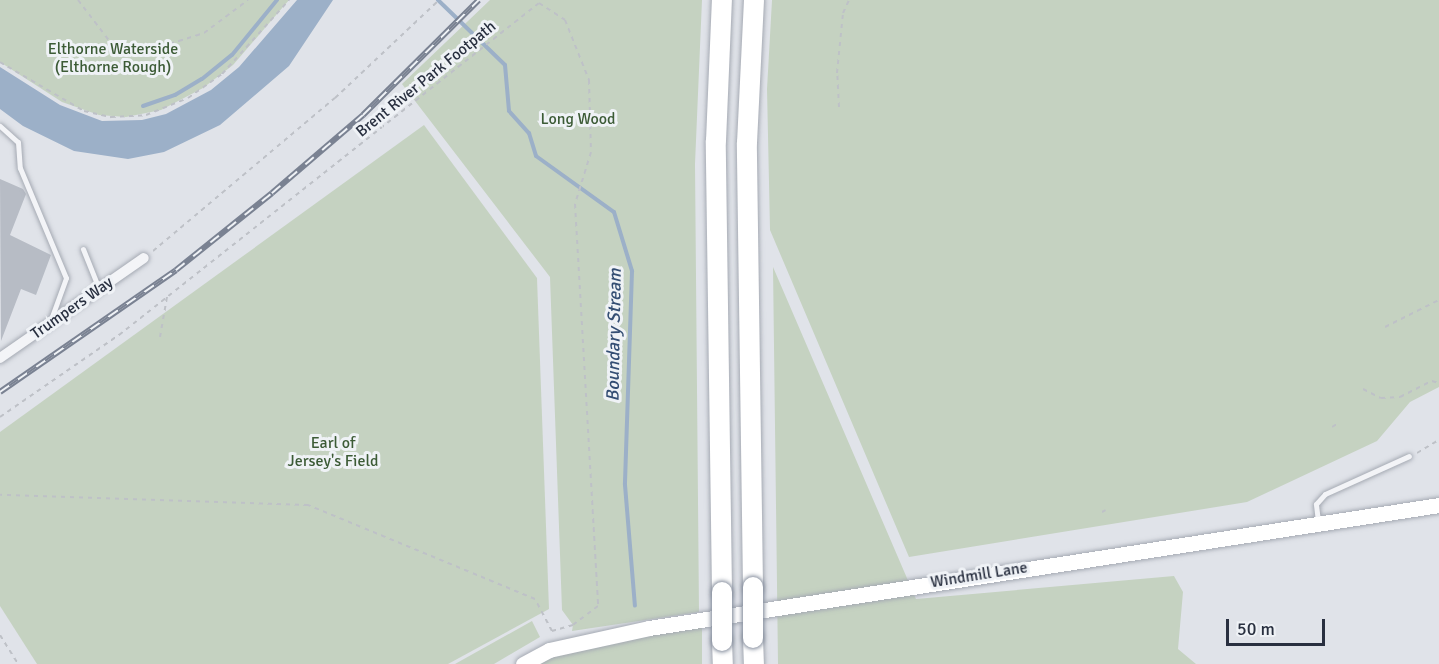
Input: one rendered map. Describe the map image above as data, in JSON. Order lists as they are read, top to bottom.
{
  "streets": {
    "main road": ["Windmill Lane"],
    "street": ["Trumpers Way"],
    "path": ["Brent River Park Footpath"]
  },
  "water": ["Boundary Stream"],
  "parks": ["Elthorne Waterside (Elthorne Rough)", "Long Wood", "Earl of Jersey's Field"],
  "scale_bar": "50 m"
}
